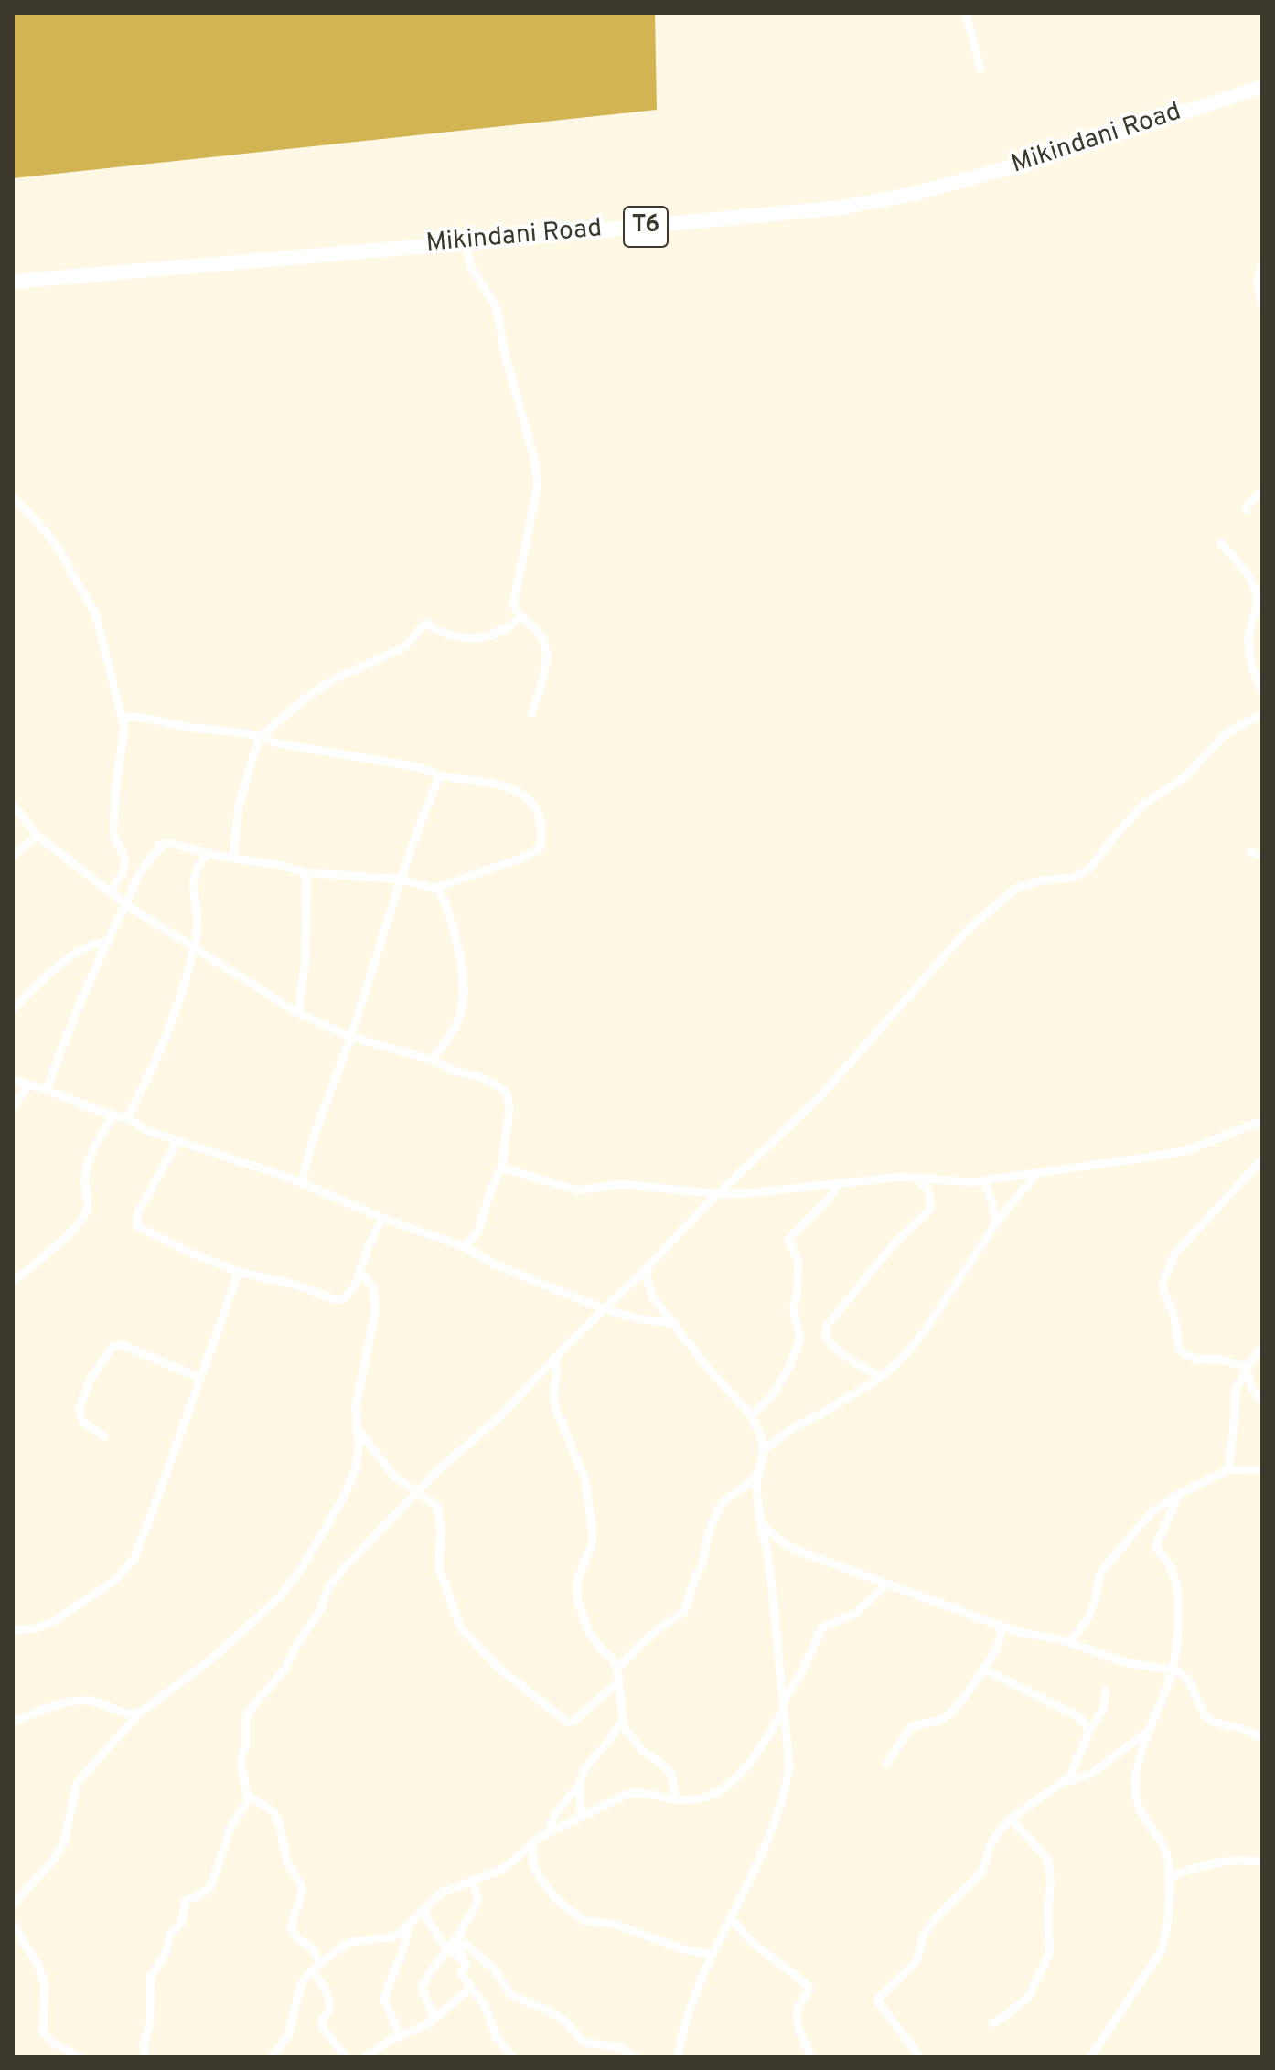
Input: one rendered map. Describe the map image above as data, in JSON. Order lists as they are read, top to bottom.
{
  "streets": {
    "highway": ["Mikindani Road", "T6"]
  }
}
